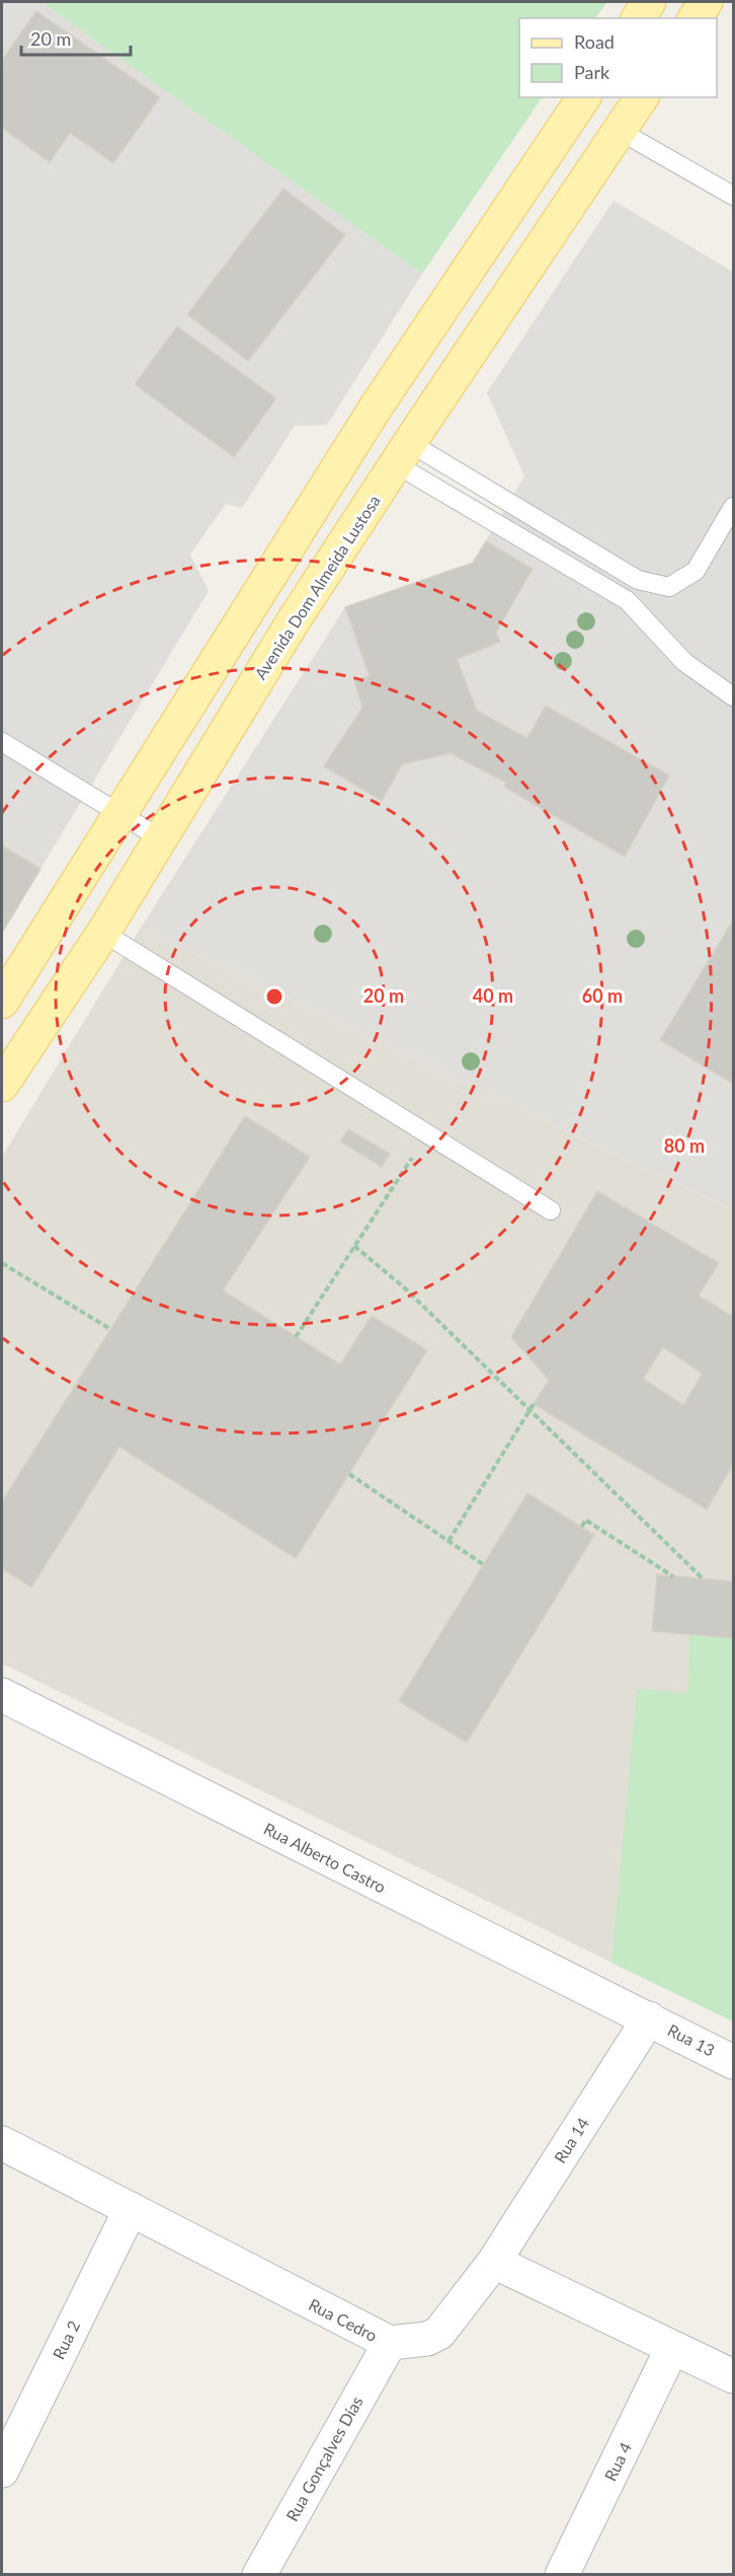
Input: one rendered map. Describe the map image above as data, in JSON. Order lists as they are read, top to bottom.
{
  "streets": {
    "main road": ["Avenida Dom Almeida Lustosa"],
    "street": [
      "Rua Alberto Castro",
      "Rua 13",
      "Rua 14",
      "Rua Cedro",
      "Rua 2",
      "Rua Gonçalves Días",
      "Rua 4"
    ]
  },
  "crossings": [
    ["Rua Alberto Castro", "Rua 13"],
    ["Rua Alberto Castro", "Rua 14"],
    ["Rua 13", "Rua 14"],
    ["Rua 14", "Rua Cedro"],
    ["Rua Cedro", "Rua 2"],
    ["Rua Cedro", "Rua Gonçalves Días"]
  ],
  "legend": ["Road", "Park"],
  "scale_bar": "20 m",
  "rings": [
    "20 m",
    "40 m",
    "60 m",
    "80 m"
  ]
}
